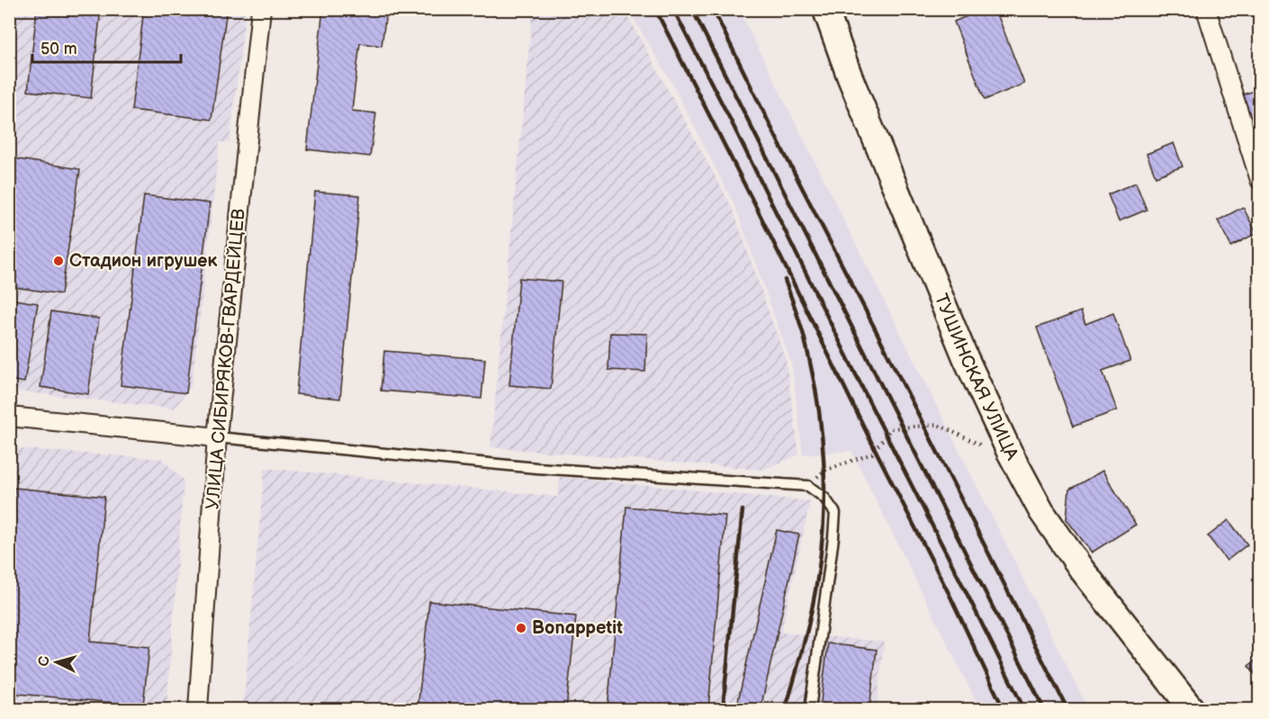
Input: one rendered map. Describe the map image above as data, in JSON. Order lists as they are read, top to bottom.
{
  "streets": {
    "main road": ["ТУШИНСКАЯ УЛИЦА"],
    "street": ["УЛИЦА СИБИРЯКОВ-ГВАРДЕЙЦЕВ"]
  },
  "places": ["Стадион игрушек", "Bonappetit"],
  "scale_bar": "50 m",
  "north": "left"
}
